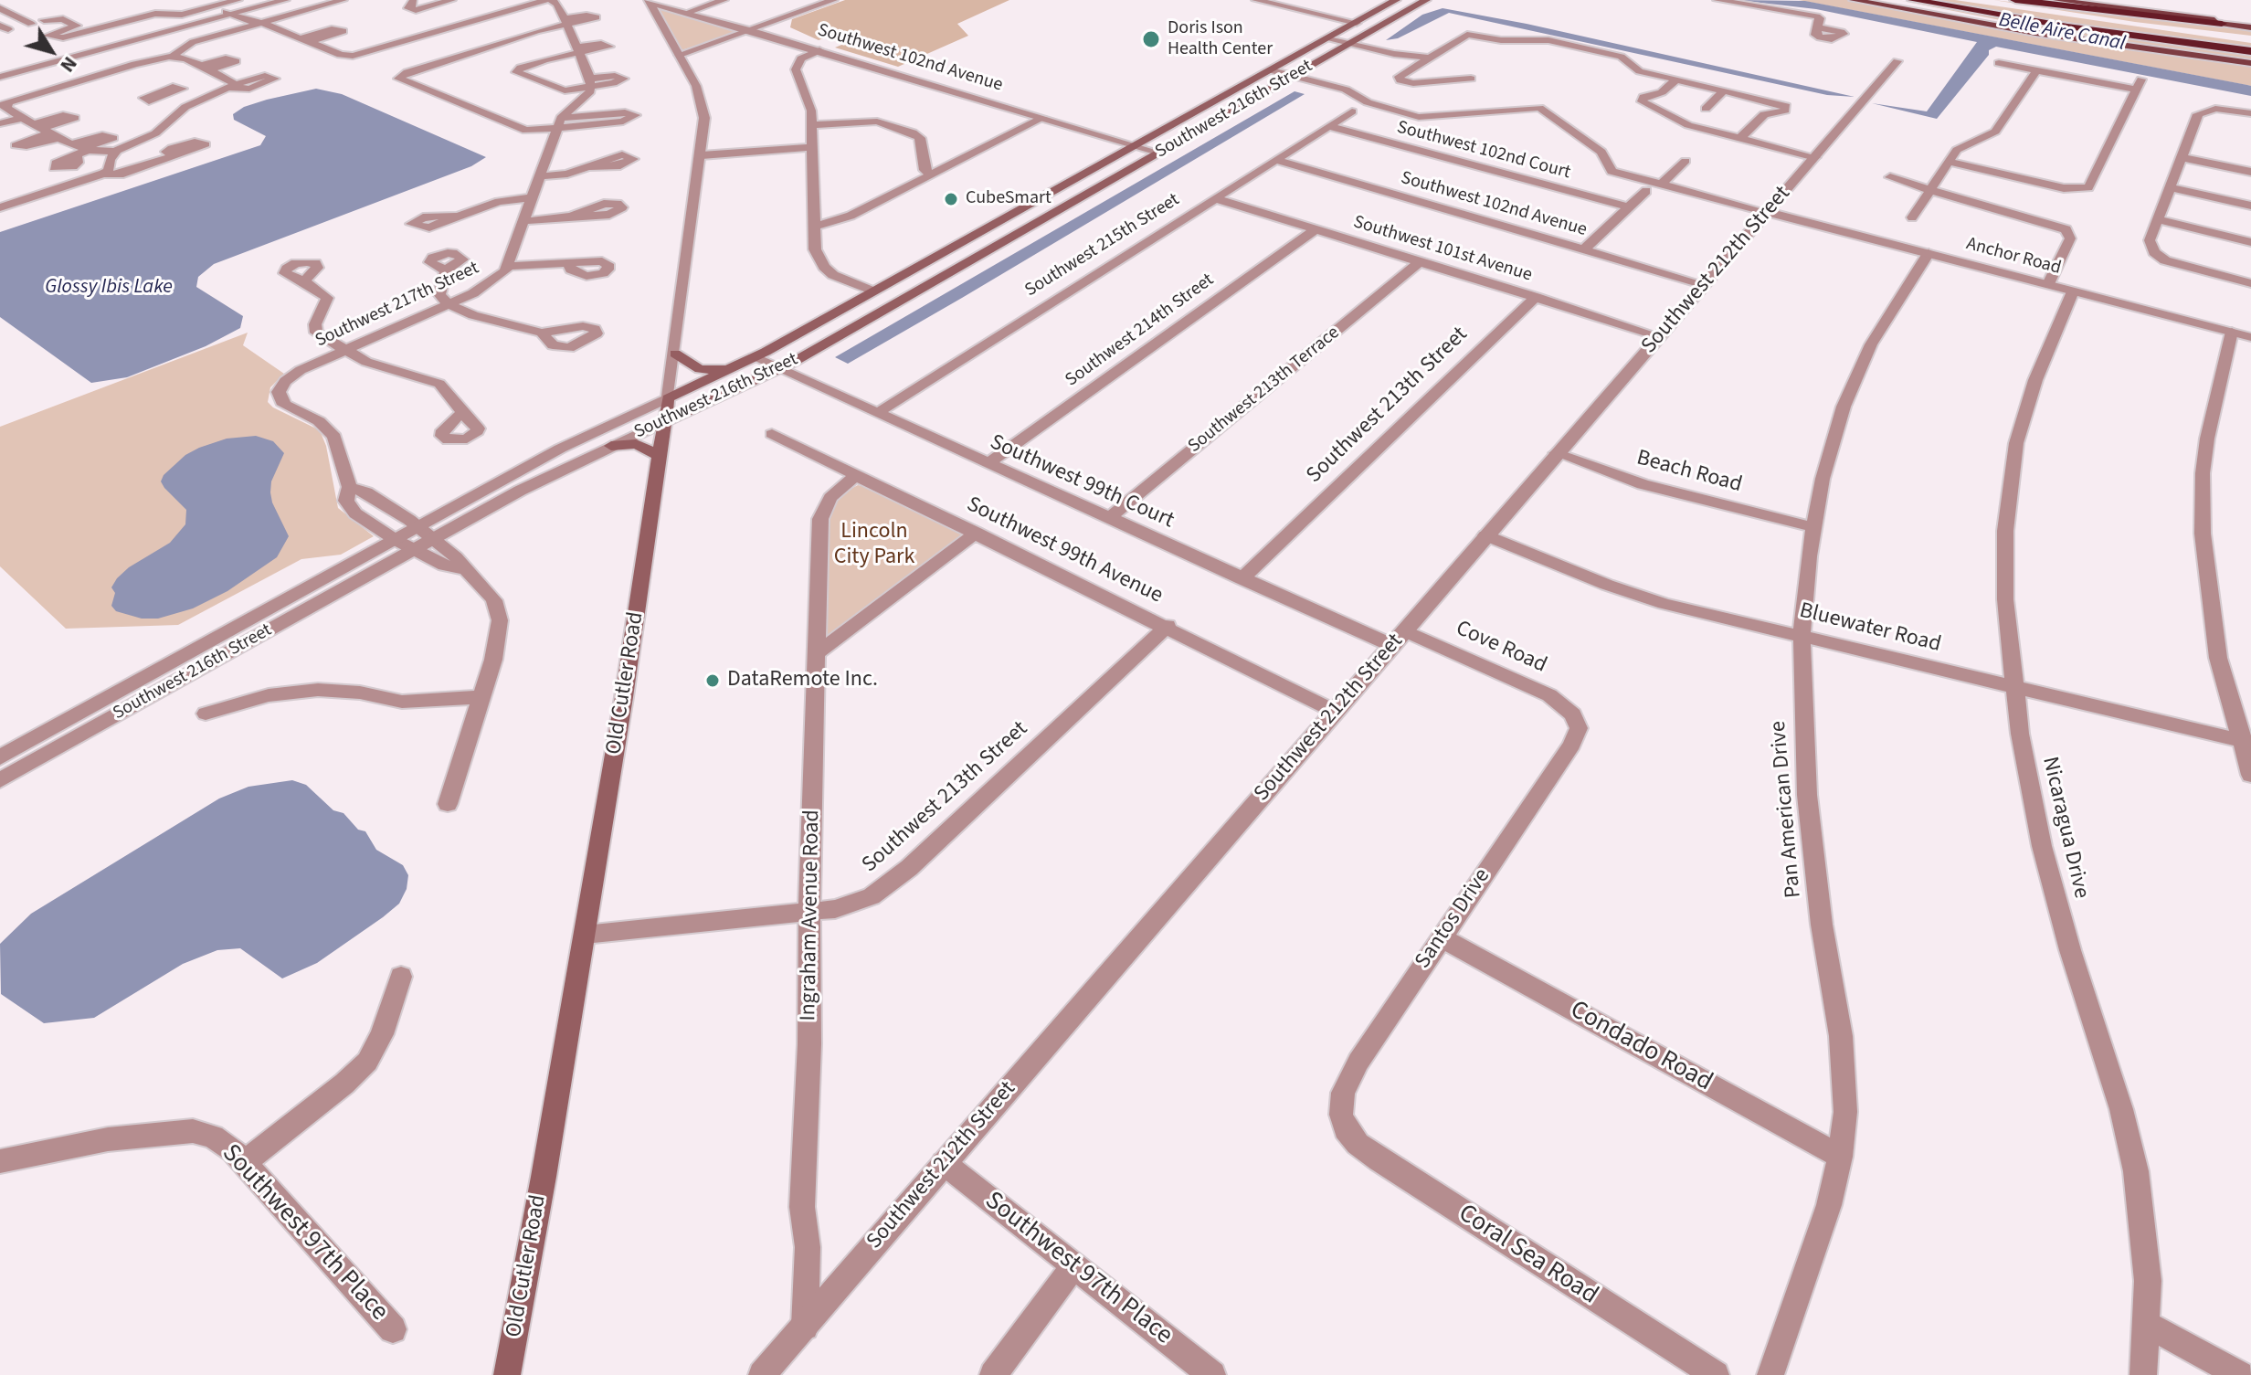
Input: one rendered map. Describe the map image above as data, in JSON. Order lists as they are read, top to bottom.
{
  "streets": {
    "main road": ["Southwest 216th Street", "Old Cutler Road"],
    "street": [
      "Southwest 102nd Avenue",
      "Southwest 102nd Court",
      "Southwest 215th Street",
      "Southwest 101st Avenue",
      "Anchor Road",
      "Southwest 212th Street",
      "Southwest 217th Street",
      "Southwest 214th Street",
      "Southwest 213th Terrace",
      "Southwest 213th Street",
      "Beach Road",
      "Southwest 99th Court",
      "Southwest 99th Avenue",
      "Bluewater Road",
      "Cove Road",
      "Pan American Drive",
      "Nicaragua Drive",
      "Ingraham Avenue Road",
      "Santos Drive",
      "Condado Road",
      "Southwest 97th Place",
      "Coral Sea Road"
    ]
  },
  "crossings": [
    ["Southwest 102nd Avenue", "Southwest 216th Street"],
    ["Southwest 102nd Avenue", "Southwest 215th Street"],
    ["Southwest 102nd Avenue", "Southwest 212th Street"],
    ["Southwest 102nd Avenue", "Old Cutler Road"],
    ["Southwest 216th Street", "Anchor Road"],
    ["Southwest 216th Street", "Southwest 99th Court"],
    ["Southwest 216th Street", "Old Cutler Road"],
    ["Southwest 102nd Court", "Southwest 215th Street"],
    ["Southwest 215th Street", "Southwest 101st Avenue"],
    ["Southwest 215th Street", "Southwest 99th Court"],
    ["Southwest 101st Avenue", "Southwest 212th Street"],
    ["Southwest 101st Avenue", "Southwest 214th Street"],
    ["Southwest 101st Avenue", "Southwest 213th Terrace"],
    ["Southwest 101st Avenue", "Southwest 213th Street"],
    ["Anchor Road", "Southwest 212th Street"],
    ["Anchor Road", "Pan American Drive"],
    ["Anchor Road", "Nicaragua Drive"],
    ["Southwest 212th Street", "Beach Road"],
    ["Southwest 212th Street", "Southwest 99th Court"],
    ["Southwest 212th Street", "Southwest 99th Avenue"],
    ["Southwest 212th Street", "Bluewater Road"],
    ["Southwest 212th Street", "Cove Road"],
    ["Southwest 212th Street", "Ingraham Avenue Road"],
    ["Southwest 212th Street", "Southwest 97th Place"],
    ["Southwest 214th Street", "Southwest 99th Court"],
    ["Southwest 213th Terrace", "Southwest 99th Court"],
    ["Southwest 213th Street", "Southwest 99th Court"],
    ["Southwest 213th Street", "Southwest 99th Avenue"],
    ["Southwest 213th Street", "Old Cutler Road"],
    ["Southwest 213th Street", "Ingraham Avenue Road"],
    ["Beach Road", "Pan American Drive"],
    ["Southwest 99th Avenue", "Ingraham Avenue Road"],
    ["Bluewater Road", "Pan American Drive"],
    ["Bluewater Road", "Nicaragua Drive"],
    ["Cove Road", "Santos Drive"],
    ["Pan American Drive", "Condado Road"],
    ["Santos Drive", "Condado Road"],
    ["Santos Drive", "Coral Sea Road"]
  ],
  "water": ["Belle Aire Canal", "Glossy Ibis Lake"],
  "parks": ["Lincoln City Park"],
  "places": ["Doris Ison Health Center", "CubeSmart", "DataRemote Inc."],
  "north": "bottom right"
}
